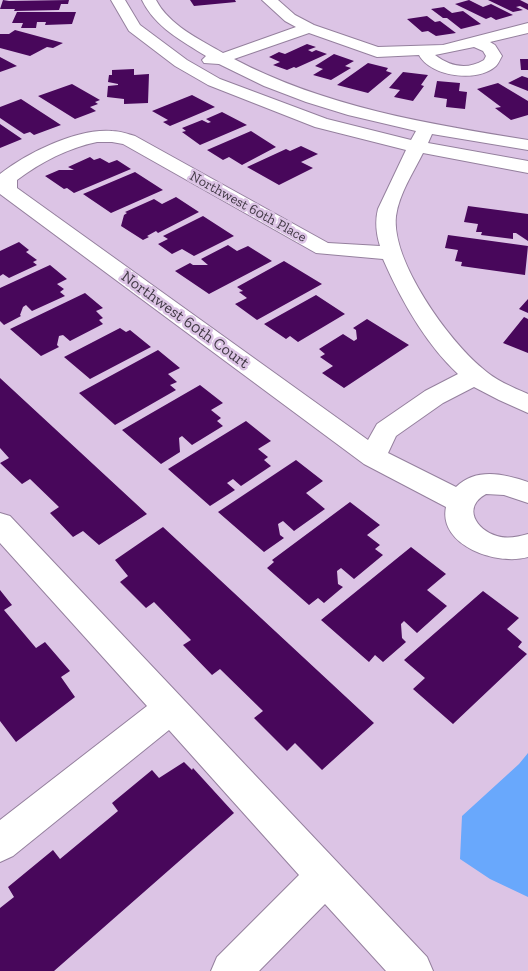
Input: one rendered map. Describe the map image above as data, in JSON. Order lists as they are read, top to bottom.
{
  "streets": {
    "street": ["Northwest 60th Place", "Northwest 60th Court"]
  },
  "crossings": [
    ["Northwest 60th Place", "Northwest 60th Court"]
  ]
}
